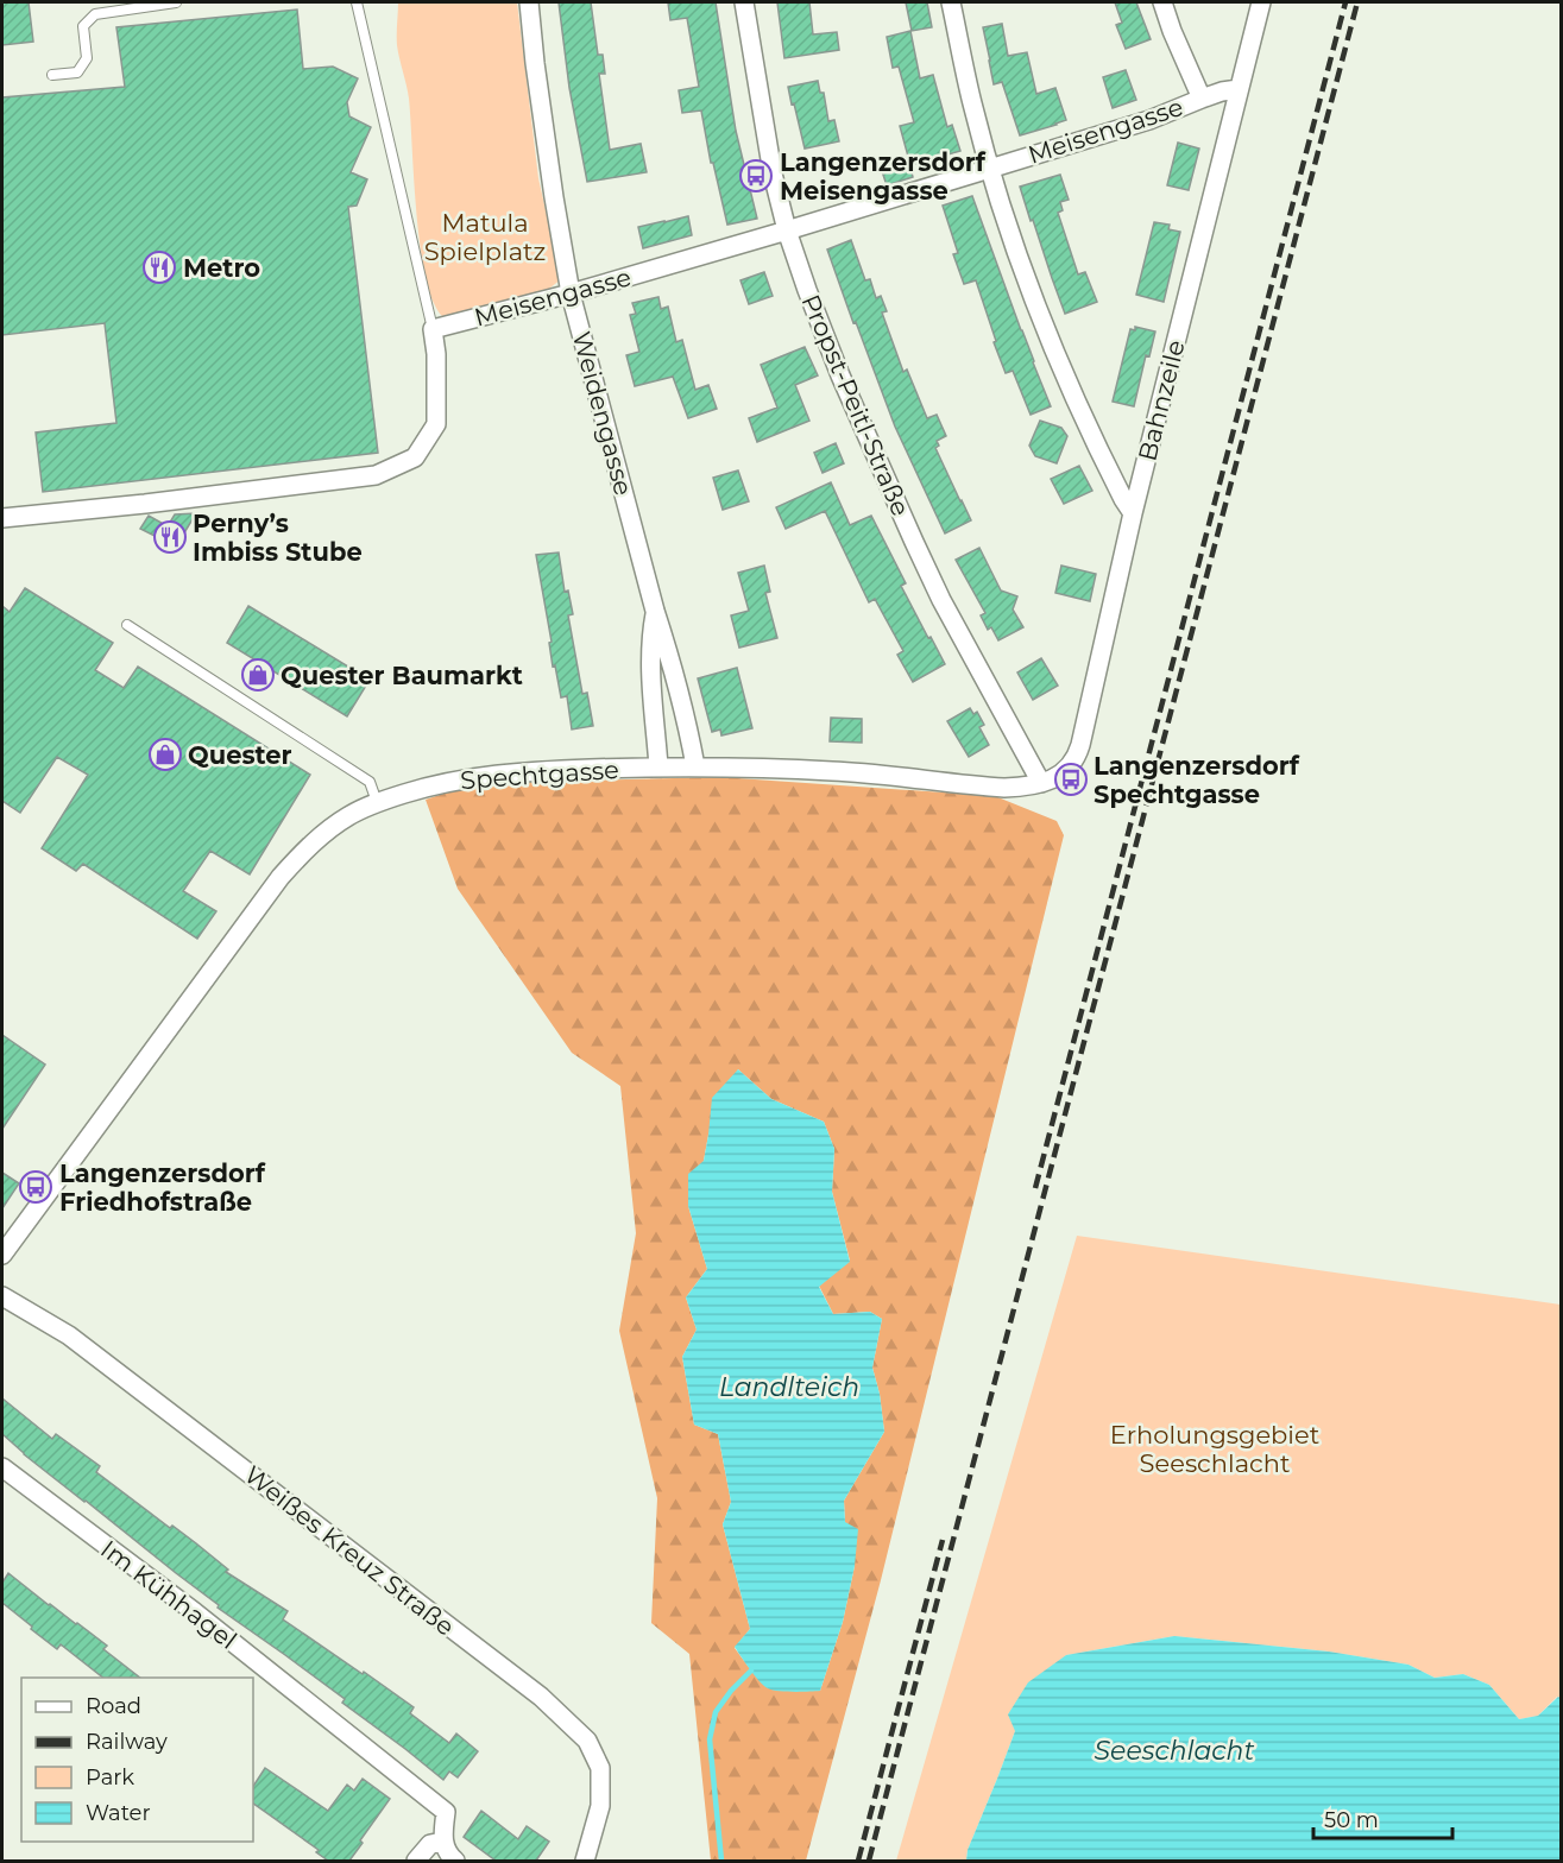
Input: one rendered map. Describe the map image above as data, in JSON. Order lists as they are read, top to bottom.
{
  "streets": {
    "street": [
      "Meisengasse",
      "Bahnzeile",
      "Propst-Peitl-Straße",
      "Weidengasse",
      "Spechtgasse",
      "Weißes Kreuz Straße",
      "Im Kühhagel"
    ]
  },
  "crossings": [
    ["Meisengasse", "Bahnzeile"],
    ["Meisengasse", "Propst-Peitl-Straße"],
    ["Meisengasse", "Weidengasse"],
    ["Bahnzeile", "Propst-Peitl-Straße"],
    ["Bahnzeile", "Spechtgasse"],
    ["Propst-Peitl-Straße", "Spechtgasse"],
    ["Weidengasse", "Spechtgasse"]
  ],
  "water": ["Landlteich", "Seeschlacht"],
  "parks": ["Matula Spielplatz", "Erholungsgebiet Seeschlacht"],
  "places": {
    "bus stop": ["Langenzersdorf Meisengasse", "Langenzersdorf Spechtgasse", "Langenzersdorf Friedhofstraße"],
    "restaurant": ["Metro", "Perny’s Imbiss Stube"],
    "shop": ["Quester Baumarkt", "Quester"]
  },
  "legend": [
    "Road",
    "Railway",
    "Park",
    "Water"
  ],
  "scale_bar": "50 m"
}
